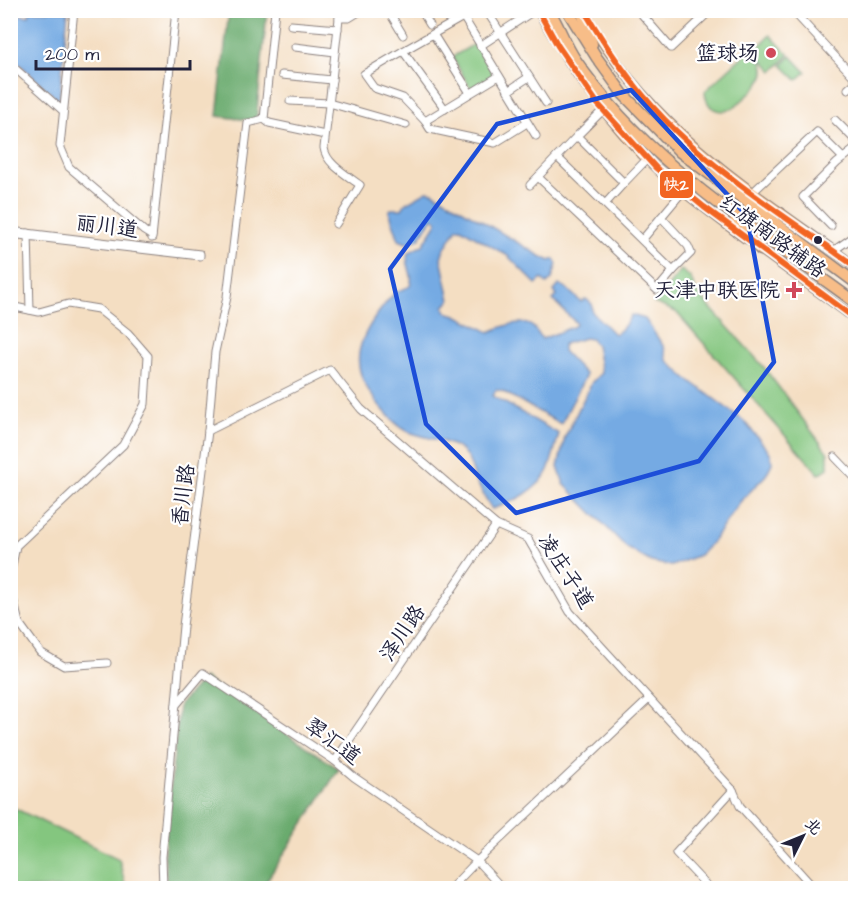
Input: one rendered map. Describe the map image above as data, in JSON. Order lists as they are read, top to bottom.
{
  "streets": {
    "main road": ["红旗南路辅路"],
    "street": [
      "丽川道",
      "香川路",
      "凌庄子道",
      "泽川路",
      "翠汇道"
    ]
  },
  "crossings": [
    ["香川路", "凌庄子道"],
    ["香川路", "翠汇道"],
    ["凌庄子道", "泽川路"],
    ["泽川路", "翠汇道"]
  ],
  "places": {
    "other": ["篮球场"],
    "health": ["天津中联医院"]
  },
  "lines": ["transit line 快2"],
  "scale_bar": "200 m",
  "north": "top right"
}
